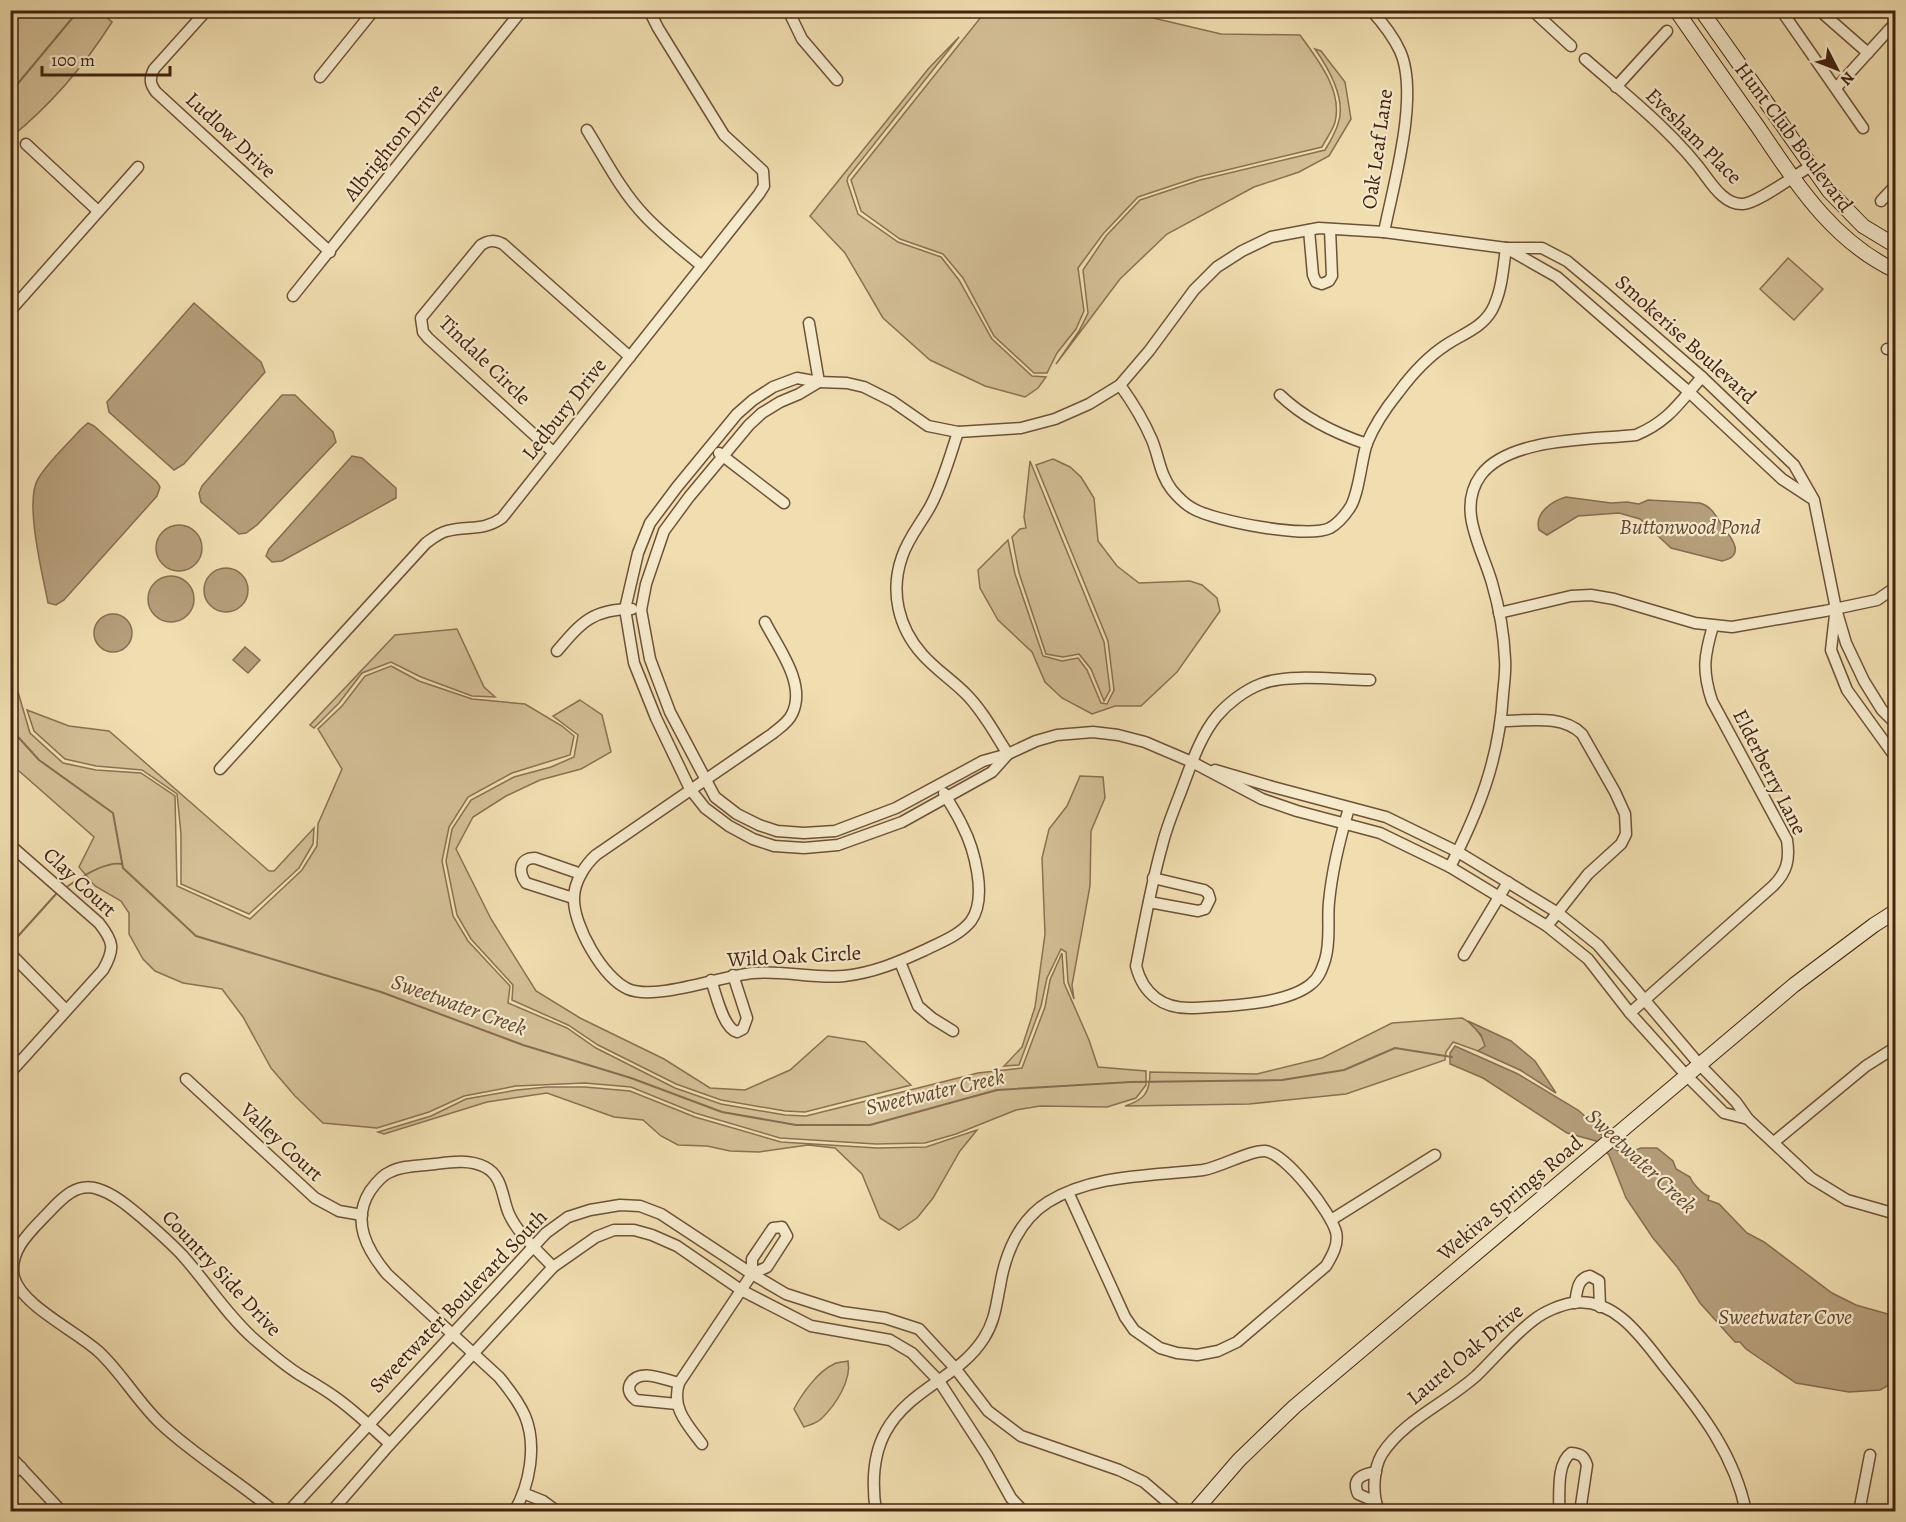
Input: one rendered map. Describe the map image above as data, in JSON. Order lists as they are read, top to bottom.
{
  "streets": {
    "main road": ["Hunt Club Boulevard", "Wekiva Springs Road"],
    "street": [
      "Ludlow Drive",
      "Evesham Place",
      "Albrighton Drive",
      "Oak Leaf Lane",
      "Smokerise Boulevard",
      "Tindale Circle",
      "Ledbury Drive",
      "Elderberry Lane",
      "Clay Court",
      "Wild Oak Circle",
      "Valley Court",
      "Country Side Drive",
      "Sweetwater Boulevard South",
      "Laurel Oak Drive"
    ]
  },
  "crossings": [
    ["Ludlow Drive", "Albrighton Drive"],
    ["Evesham Place", "Hunt Club Boulevard"],
    ["Oak Leaf Lane", "Smokerise Boulevard"],
    ["Smokerise Boulevard", "Wild Oak Circle"],
    ["Tindale Circle", "Ledbury Drive"],
    ["Valley Court", "Sweetwater Boulevard South"],
    ["Country Side Drive", "Sweetwater Boulevard South"]
  ],
  "water": ["Buttonwood Pond", "Sweetwater Creek", "Sweetwater Cove"],
  "scale_bar": "100 m",
  "north": "bottom right"
}
